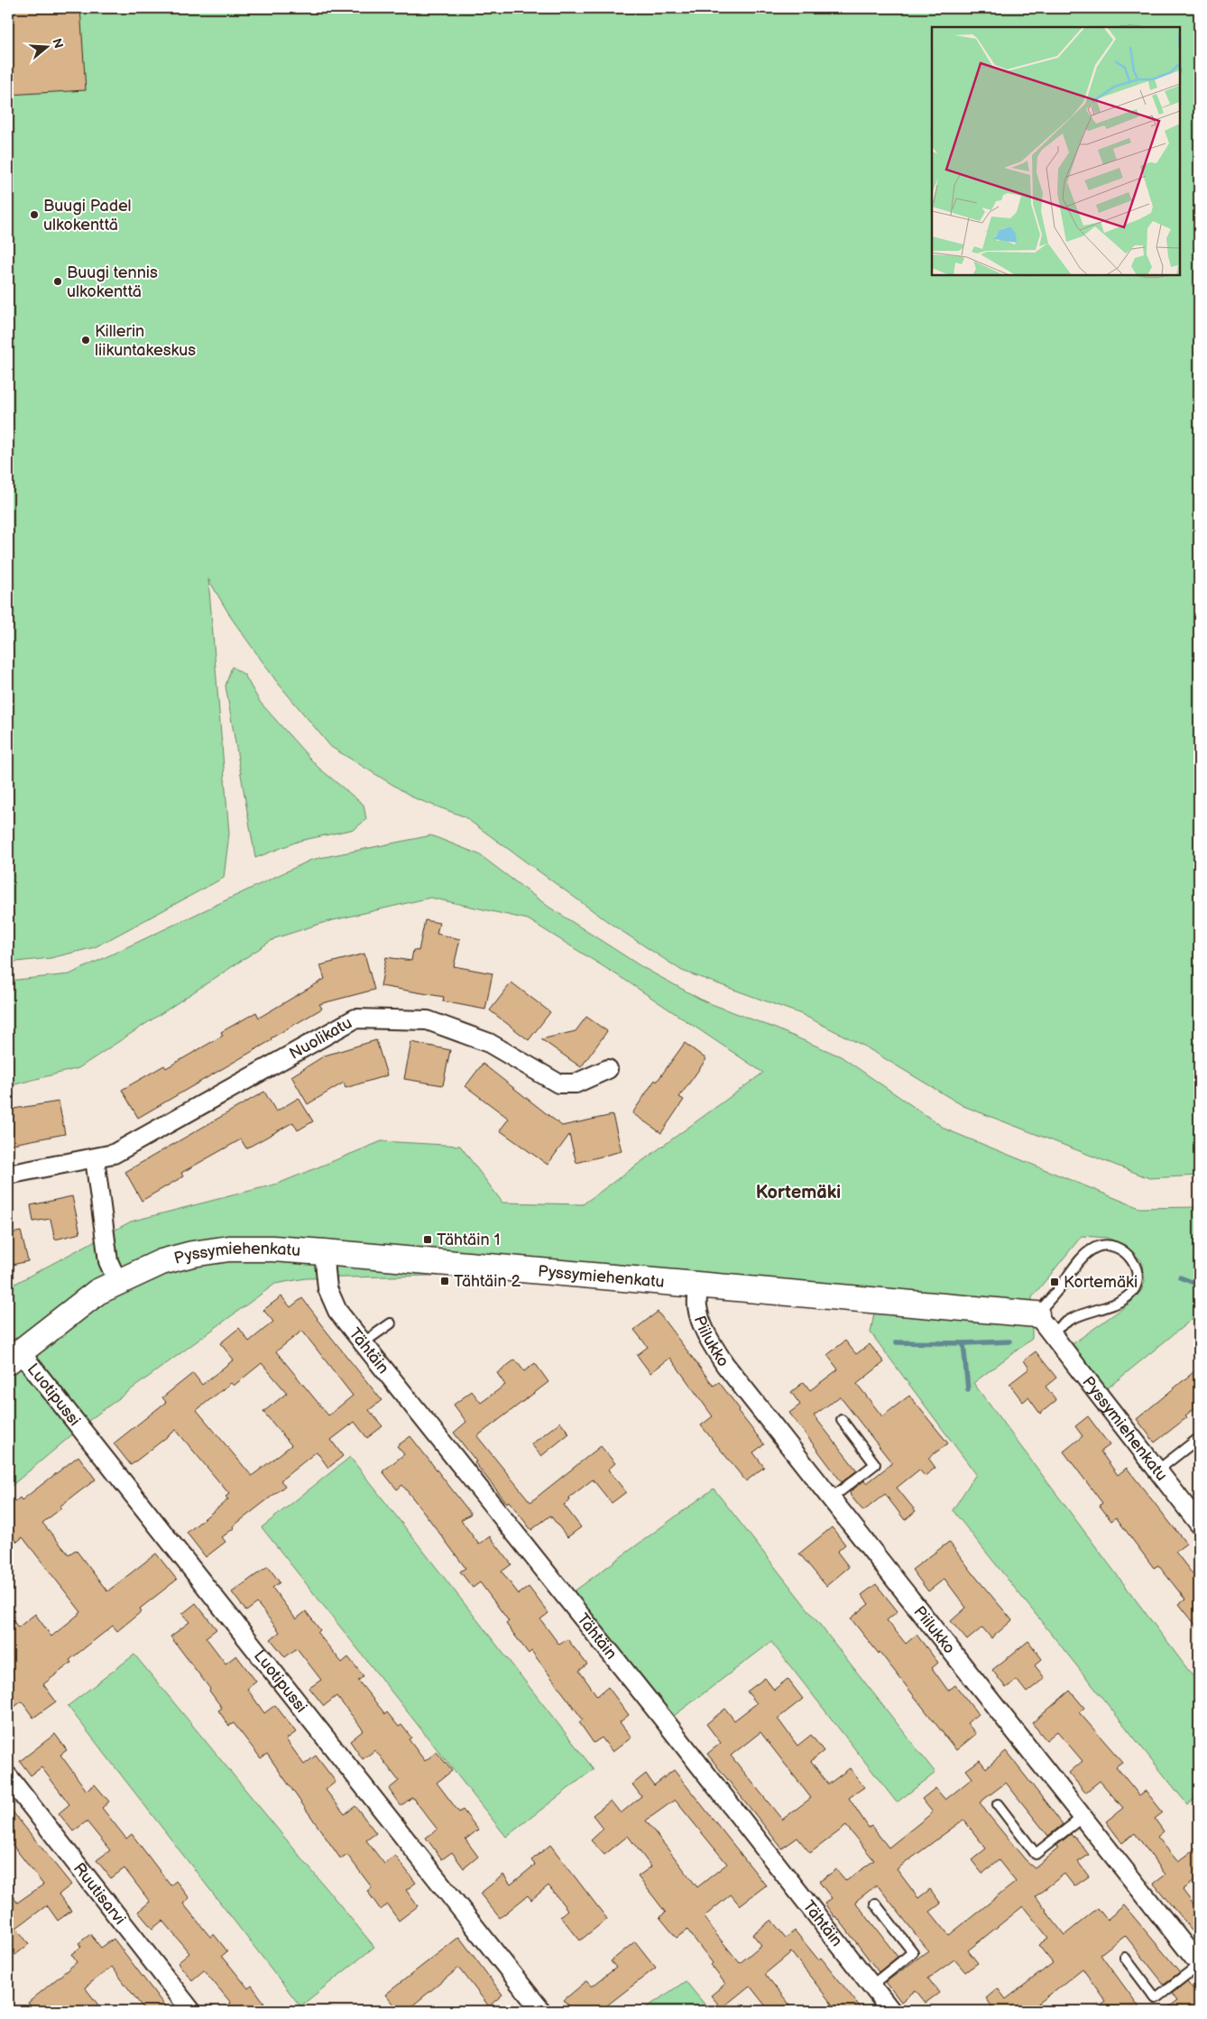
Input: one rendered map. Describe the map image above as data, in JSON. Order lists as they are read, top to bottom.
{
  "streets": {
    "street": [
      "Nuolikatu",
      "Pyssymiehenkatu",
      "Piilukko",
      "Tähtäin",
      "Luotipussi",
      "Ruutisarvi"
    ]
  },
  "crossings": [
    ["Pyssymiehenkatu", "Piilukko"],
    ["Pyssymiehenkatu", "Tähtäin"],
    ["Pyssymiehenkatu", "Luotipussi"]
  ],
  "districts": ["Kortemäki"],
  "places": {
    "other": ["Buugi Padel ulkokenttä", "Buugi tennis ulkokenttä", "Killerin liikuntakeskus"],
    "transit": ["Tähtäin 1", "Tähtäin 2", "Kortemäki"]
  },
  "north": "right"
}
